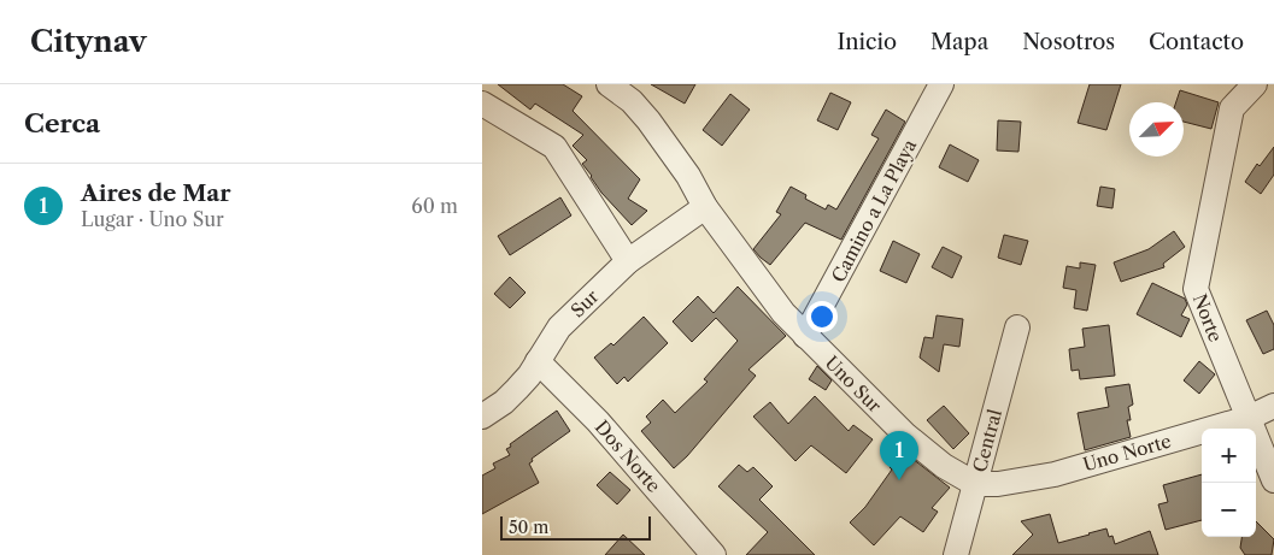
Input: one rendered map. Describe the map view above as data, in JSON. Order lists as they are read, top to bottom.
{
  "streets": {
    "street": [
      "Camino a La Playa",
      "Sur",
      "Norte",
      "Uno Sur",
      "Central",
      "Uno Norte",
      "Dos Norte"
    ]
  },
  "crossings": [
    ["Camino a La Playa", "Uno Sur"],
    ["Sur", "Uno Sur"],
    ["Sur", "Dos Norte"],
    ["Norte", "Uno Norte"],
    ["Uno Sur", "Central"],
    ["Uno Sur", "Uno Norte"],
    ["Central", "Uno Norte"]
  ],
  "scale_bar": "50 m",
  "north": "top right",
  "page": {
    "header": "Citynav",
    "nav": [
      "Inicio",
      "Mapa",
      "Nosotros",
      "Contacto"
    ],
    "heading": "Cerca",
    "list": [
      {
        "mark": "1",
        "name": "Aires de Mar",
        "note": "Lugar · Uno Sur",
        "value": "60 m"
      }
    ],
    "map_buttons": ["+", "−"],
    "pins": "1",
    "scale": "50 m"
  }
}
